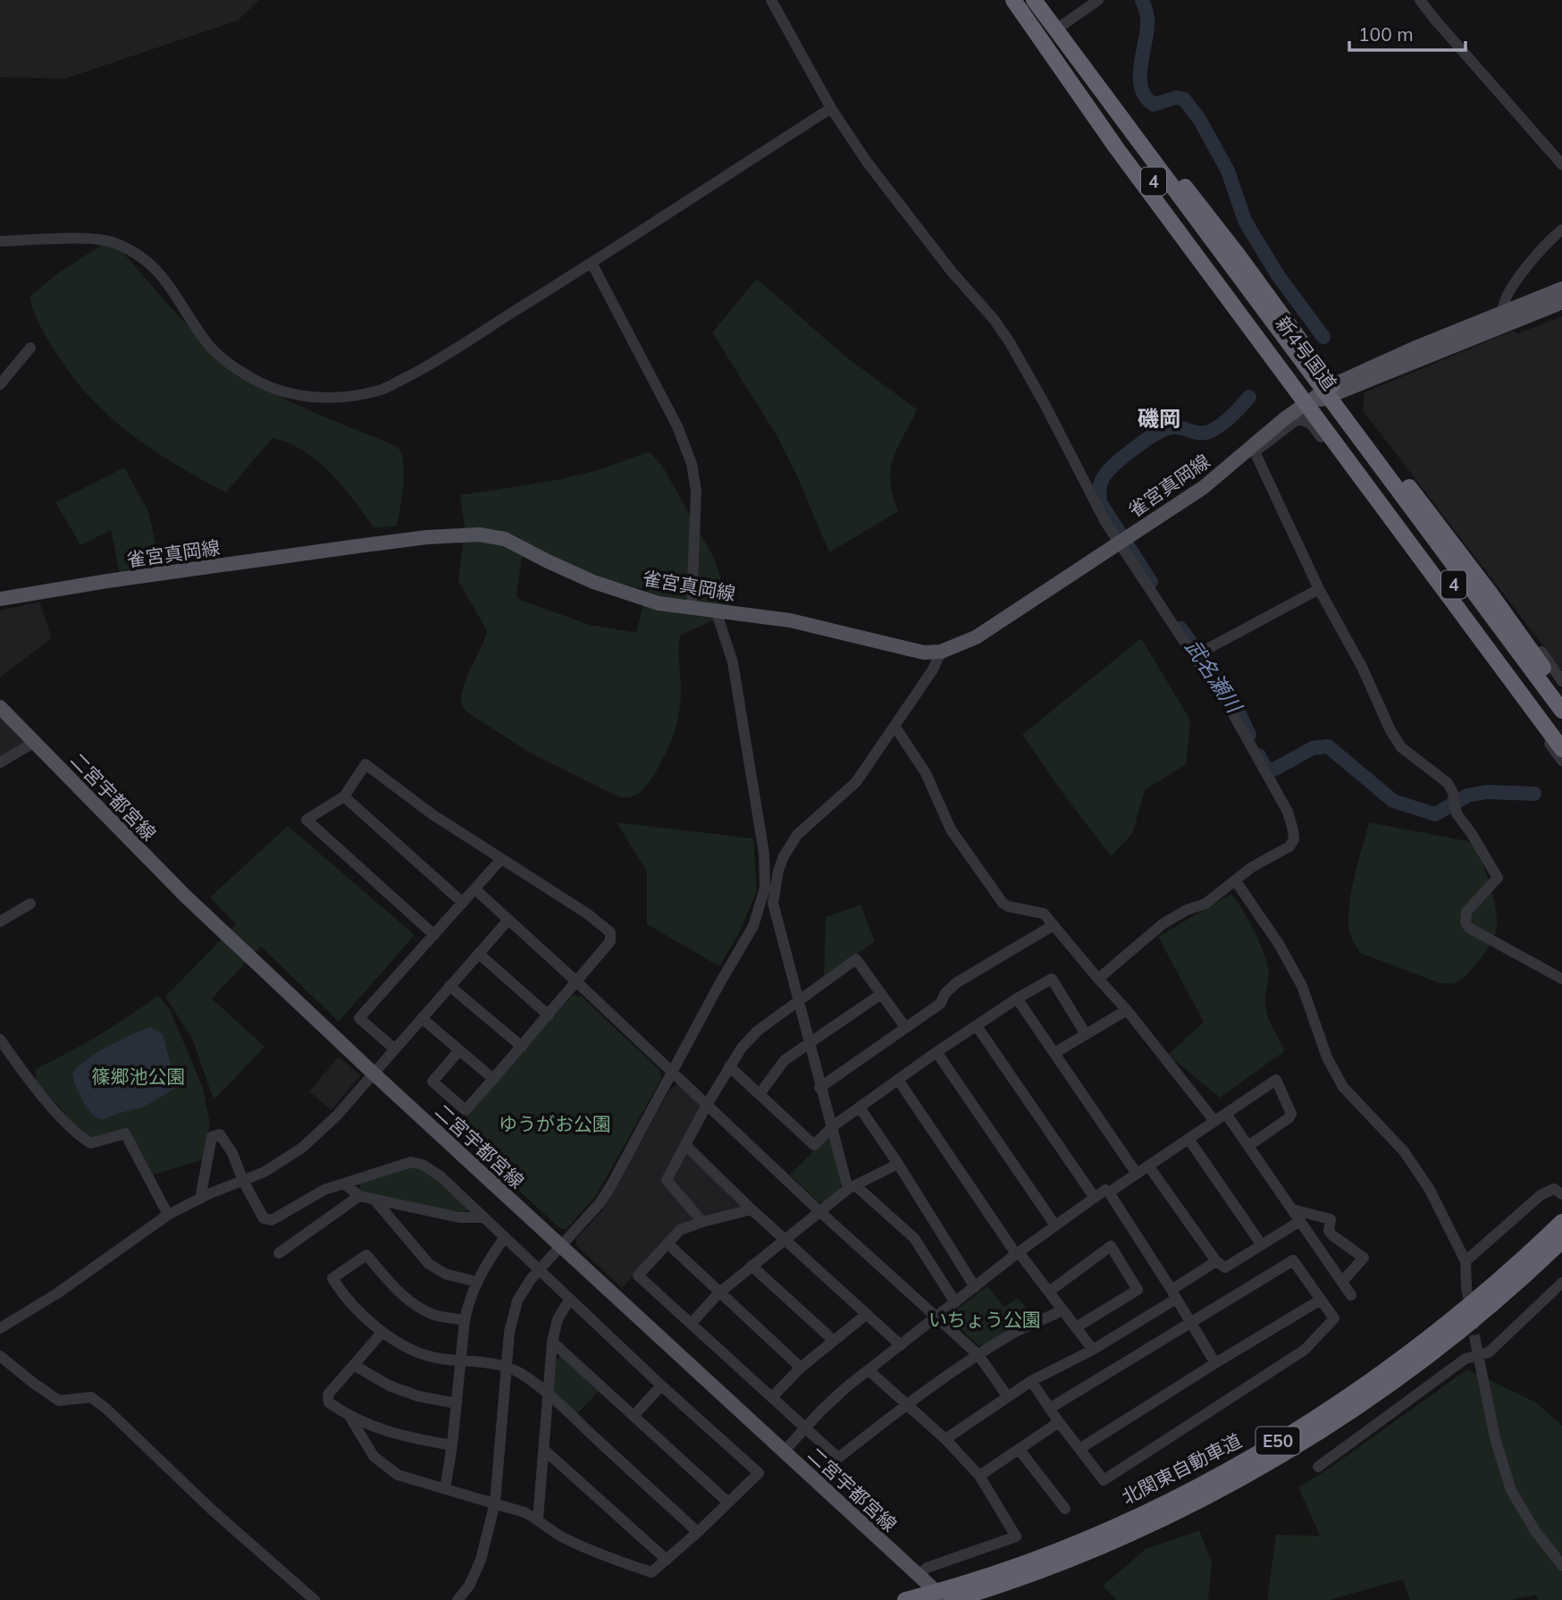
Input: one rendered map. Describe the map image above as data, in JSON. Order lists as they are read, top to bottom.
{
  "streets": {
    "highway": [
      "4",
      "新4号国道",
      "E50",
      "北関東自動車道"
    ],
    "main road": ["雀宮真岡線", "二宮宇都宮線"]
  },
  "crossings": [
    ["二宮宇都宮線", "北関東自動車道"]
  ],
  "districts": ["磯岡"],
  "water": ["武名瀬川"],
  "parks": ["篠郷池公園", "ゆうがお公園", "いちょう公園"],
  "scale_bar": "100 m"
}
